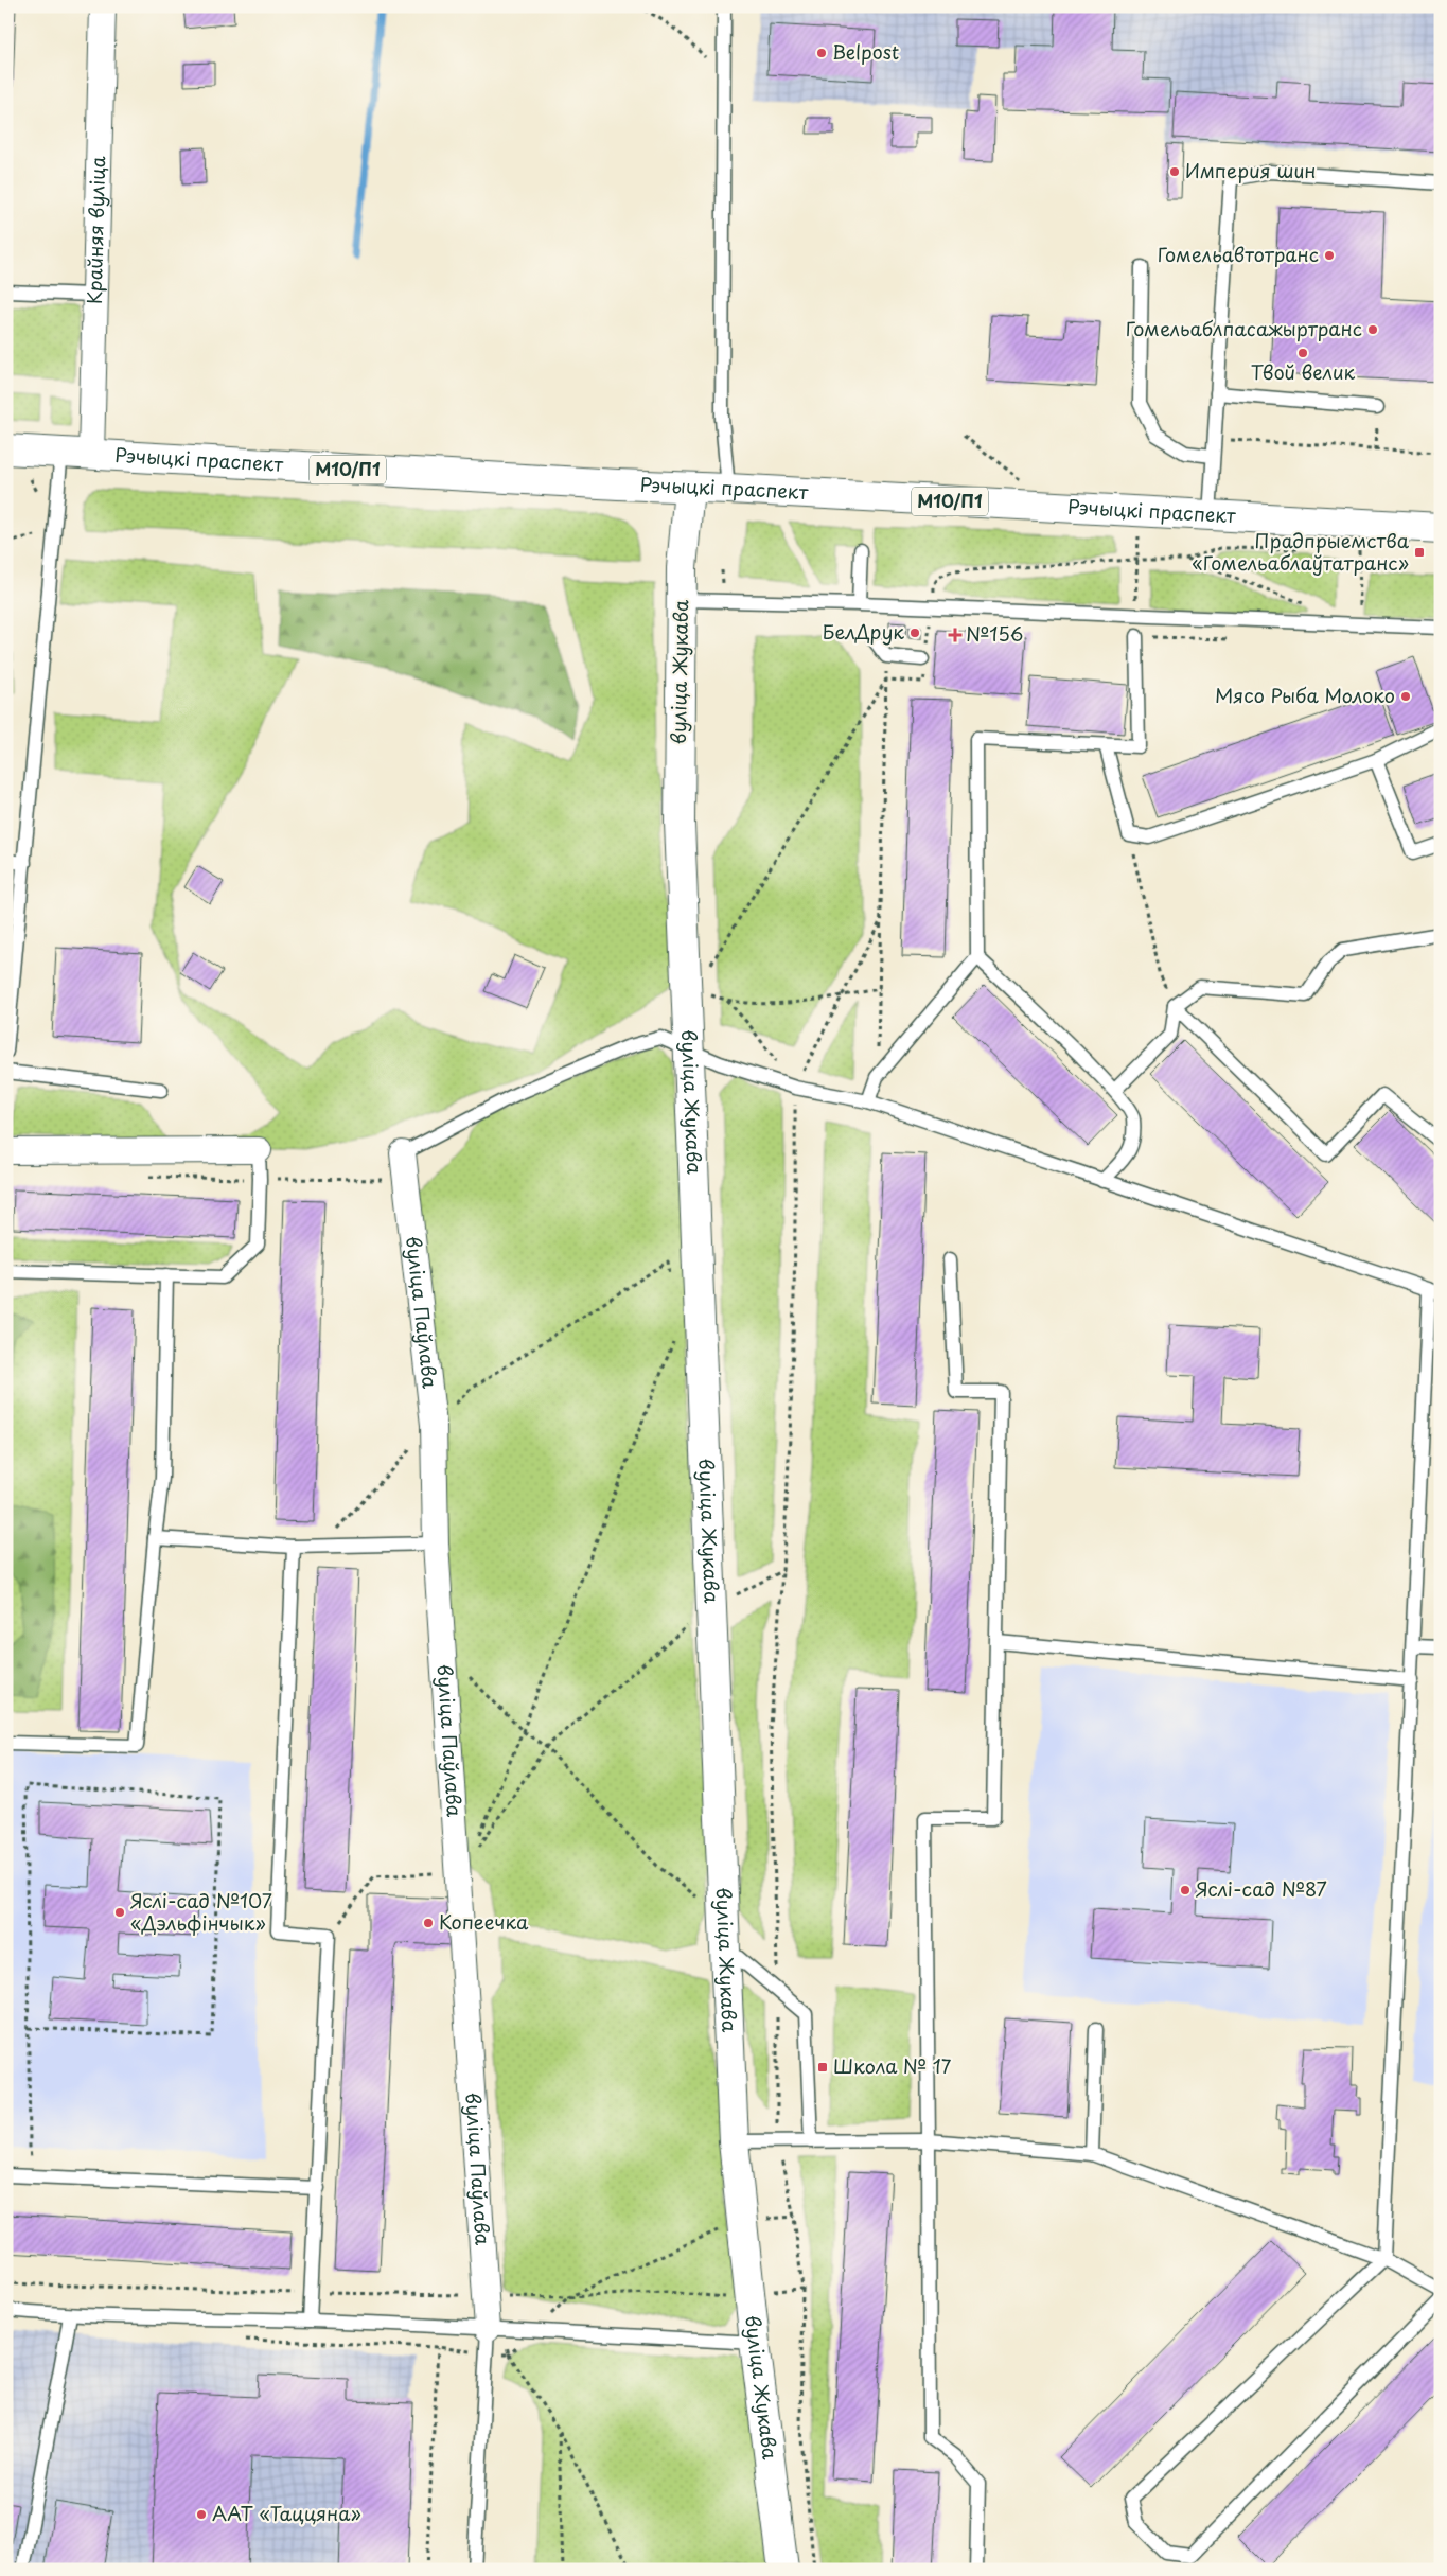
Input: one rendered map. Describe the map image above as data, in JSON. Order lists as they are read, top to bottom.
{
  "streets": {
    "street": [
      "Крайняя вуліца",
      "Рэчыцкі праспект",
      "М10/П1",
      "вуліца Жукава",
      "вуліца Паўлава"
    ]
  },
  "crossings": [
    ["Крайняя вуліца", "Рэчыцкі праспект"],
    ["Рэчыцкі праспект", "вуліца Жукава"]
  ],
  "places": {
    "other": [
      "Belpost",
      "Империя шин",
      "Гомельавтотранс",
      "Гомельаблпасажыртранс",
      "Твой велик",
      "БелДрук",
      "Мясо Рыба Молоко",
      "Яслі-сад №87",
      "Яслі-сад №107 «Дэльфінчык»",
      "Копеечка",
      "ААТ «Таццяна»"
    ],
    "transit": ["Прадпрыемства «Гомельаблаўтатранс»", "Школа № 17"],
    "health": ["№156"]
  }
}
